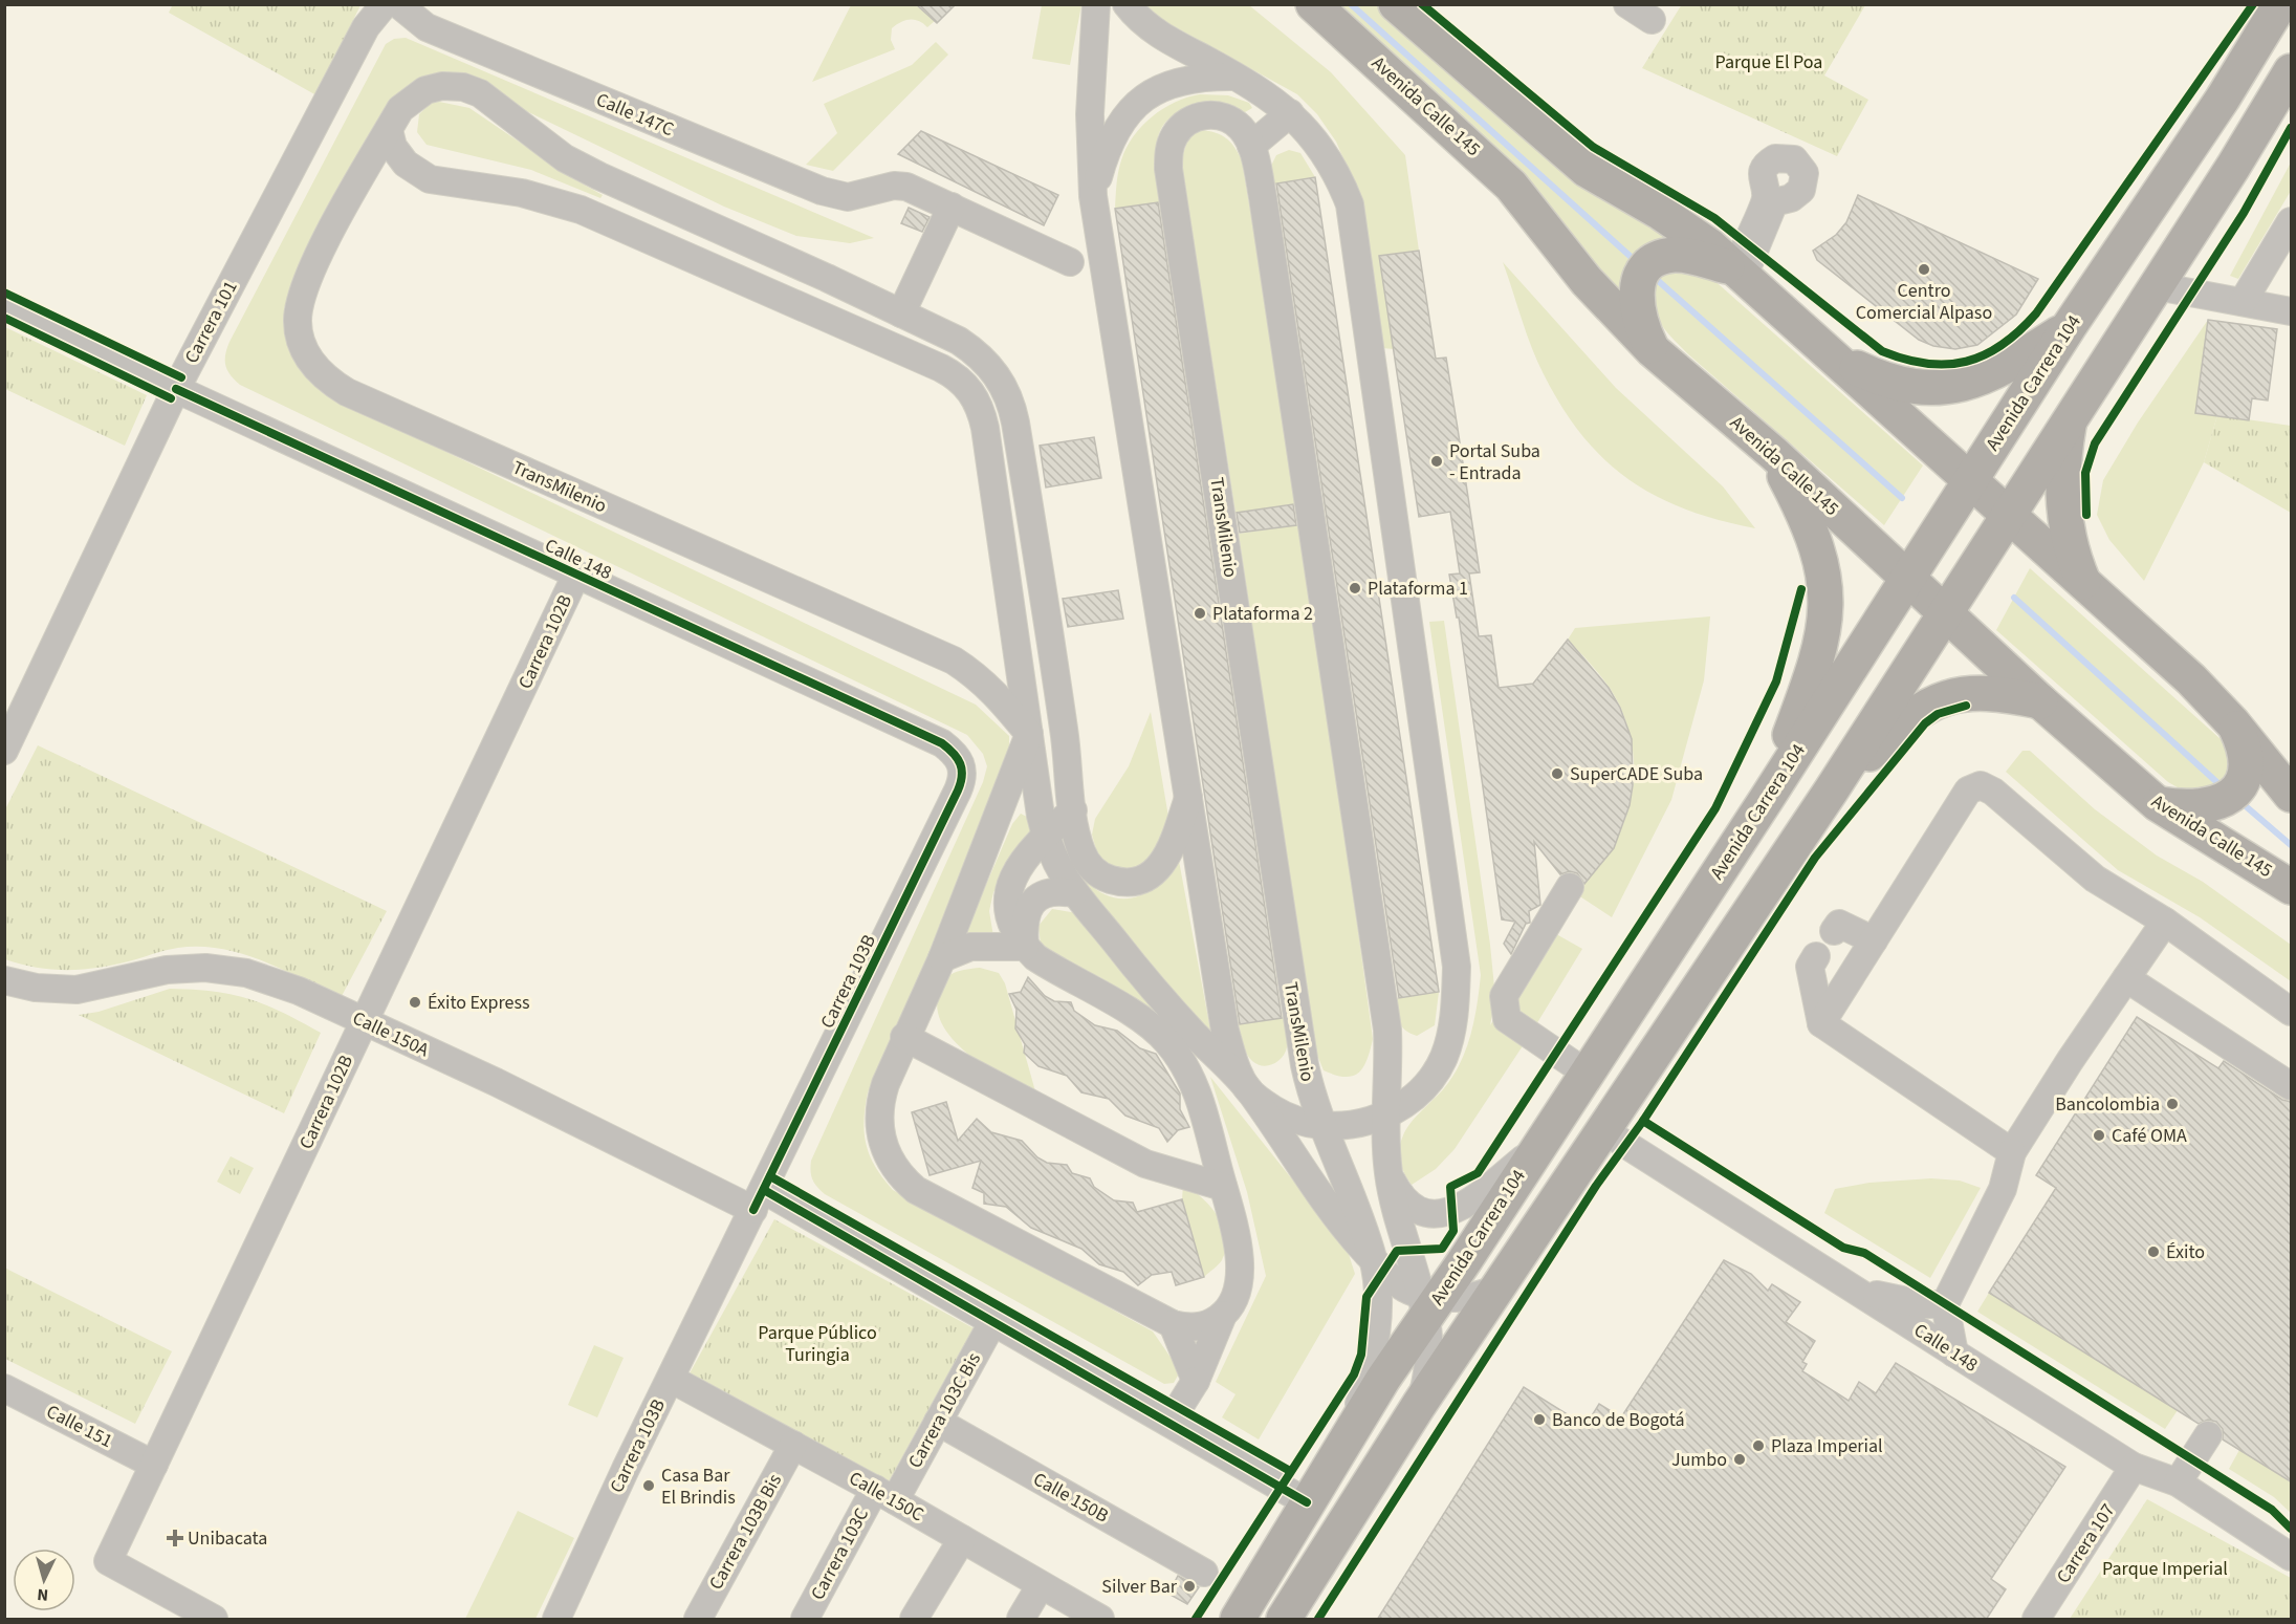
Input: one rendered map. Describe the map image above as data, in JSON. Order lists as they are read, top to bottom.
{
  "streets": {
    "main road": ["Avenida Calle 145", "Avenida Carrera 104"],
    "street": [
      "Calle 147C",
      "Carrera 101",
      "TransMilenio",
      "Calle 148",
      "Carrera 102B",
      "Carrera 103B",
      "Calle 150A",
      "Carrera 103C Bis",
      "Calle 151",
      "Calle 150C",
      "Calle 150B",
      "Carrera 103B Bis",
      "Carrera 107",
      "Carrera 103C"
    ]
  },
  "crossings": [
    ["Avenida Calle 145", "Avenida Carrera 104"],
    ["Carrera 101", "Calle 148"],
    ["Avenida Carrera 104", "TransMilenio"],
    ["Avenida Carrera 104", "Calle 150A"],
    ["Calle 148", "Carrera 102B"],
    ["Calle 148", "Carrera 103B"],
    ["Calle 148", "Carrera 107"],
    ["Carrera 102B", "Calle 150A"],
    ["Carrera 102B", "Calle 151"],
    ["Carrera 103B", "Calle 150A"],
    ["Carrera 103B", "Calle 150C"],
    ["Calle 150A", "Carrera 103C Bis"],
    ["Carrera 103C Bis", "Calle 150C"],
    ["Carrera 103C Bis", "Calle 150B"],
    ["Carrera 103C Bis", "Carrera 103C"],
    ["Calle 150C", "Carrera 103B Bis"],
    ["Calle 150C", "Carrera 103C"]
  ],
  "parks": ["Parque El Poa", "Parque Público Turingia", "Parque Imperial"],
  "places": {
    "other": [
      "Centro Comercial Alpaso",
      "Portal Suba - Entrada",
      "Plataforma 1",
      "Plataforma 2",
      "SuperCADE Suba",
      "Éxito Express",
      "Bancolombia",
      "Café OMA",
      "Éxito",
      "Banco de Bogotá",
      "Plaza Imperial",
      "Jumbo",
      "Casa Bar El Brindis",
      "Silver Bar"
    ],
    "health": ["Unibacata"]
  },
  "north": "bottom"
}
